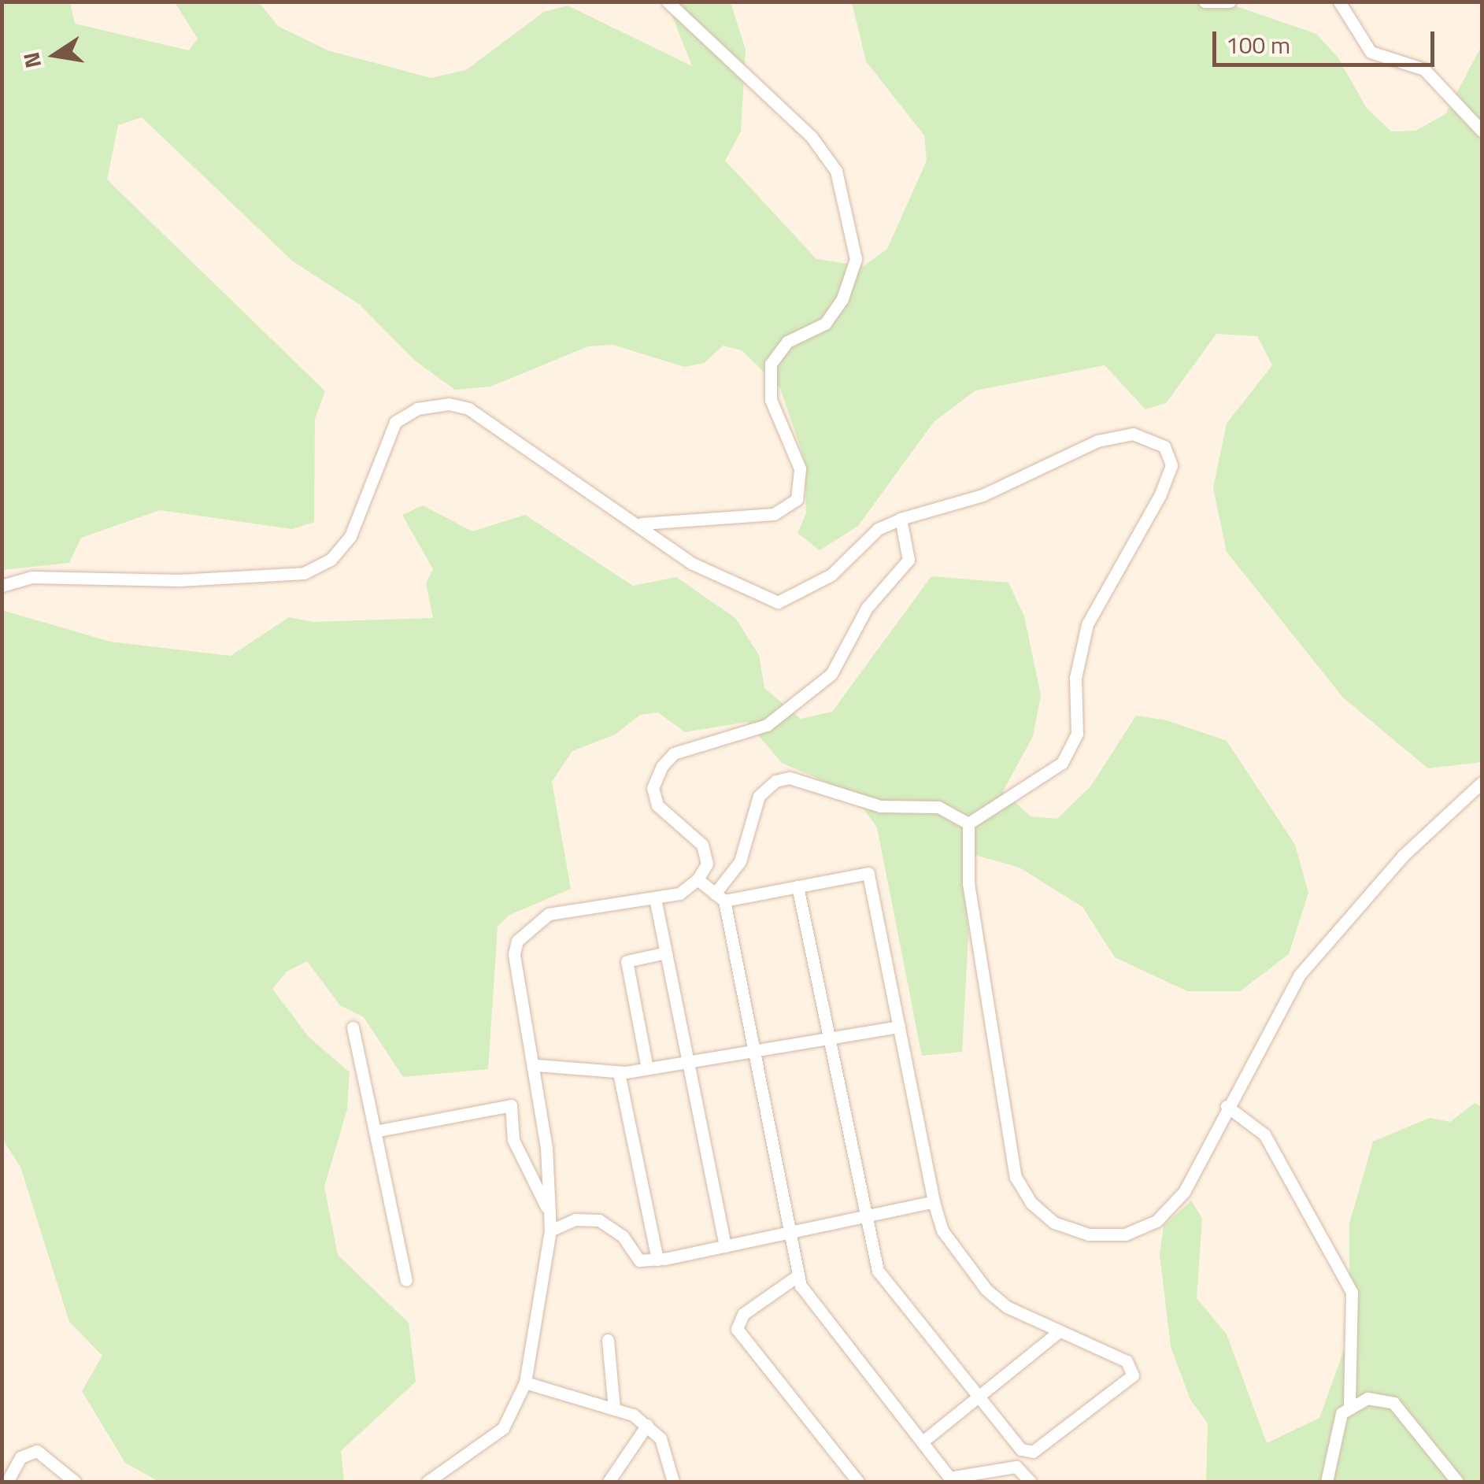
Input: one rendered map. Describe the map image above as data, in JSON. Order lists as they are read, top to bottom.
{
  "scale_bar": "100 m",
  "north": "left"
}
